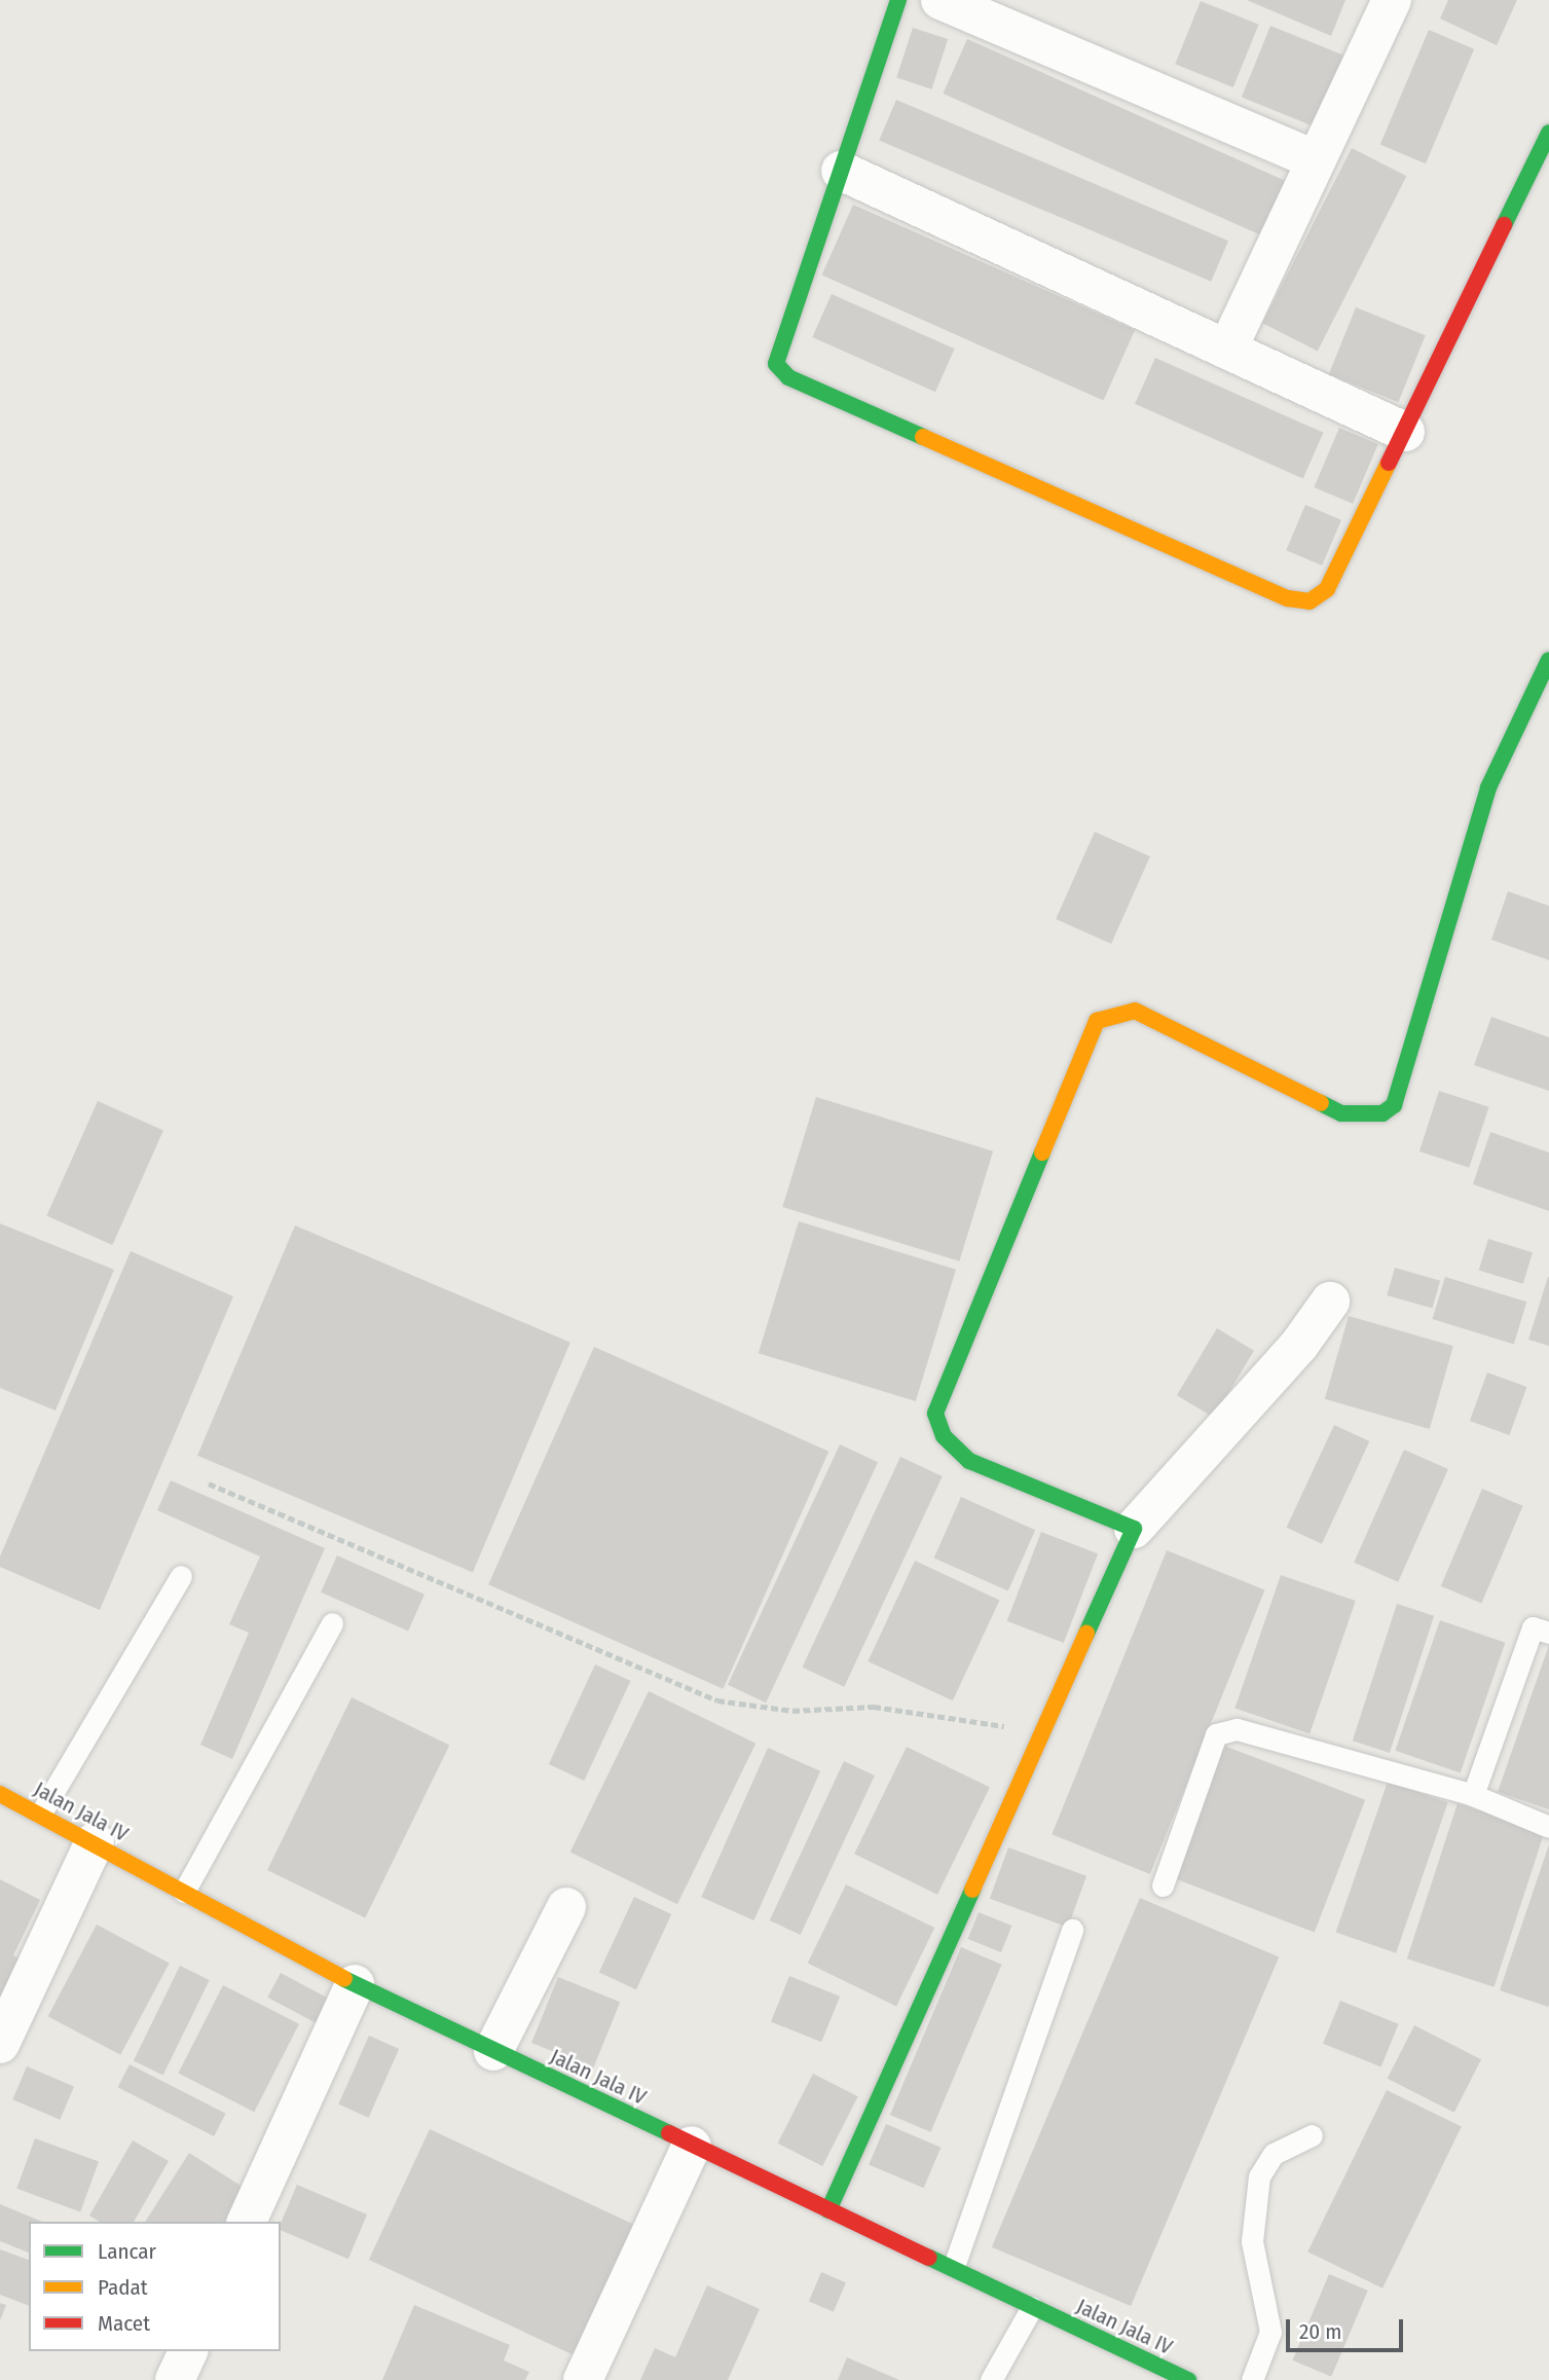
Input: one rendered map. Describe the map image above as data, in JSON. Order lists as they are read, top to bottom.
{
  "streets": {
    "street": ["Jalan Jala IV"]
  },
  "legend": ["Lancar", "Padat", "Macet"],
  "scale_bar": "20 m"
}
